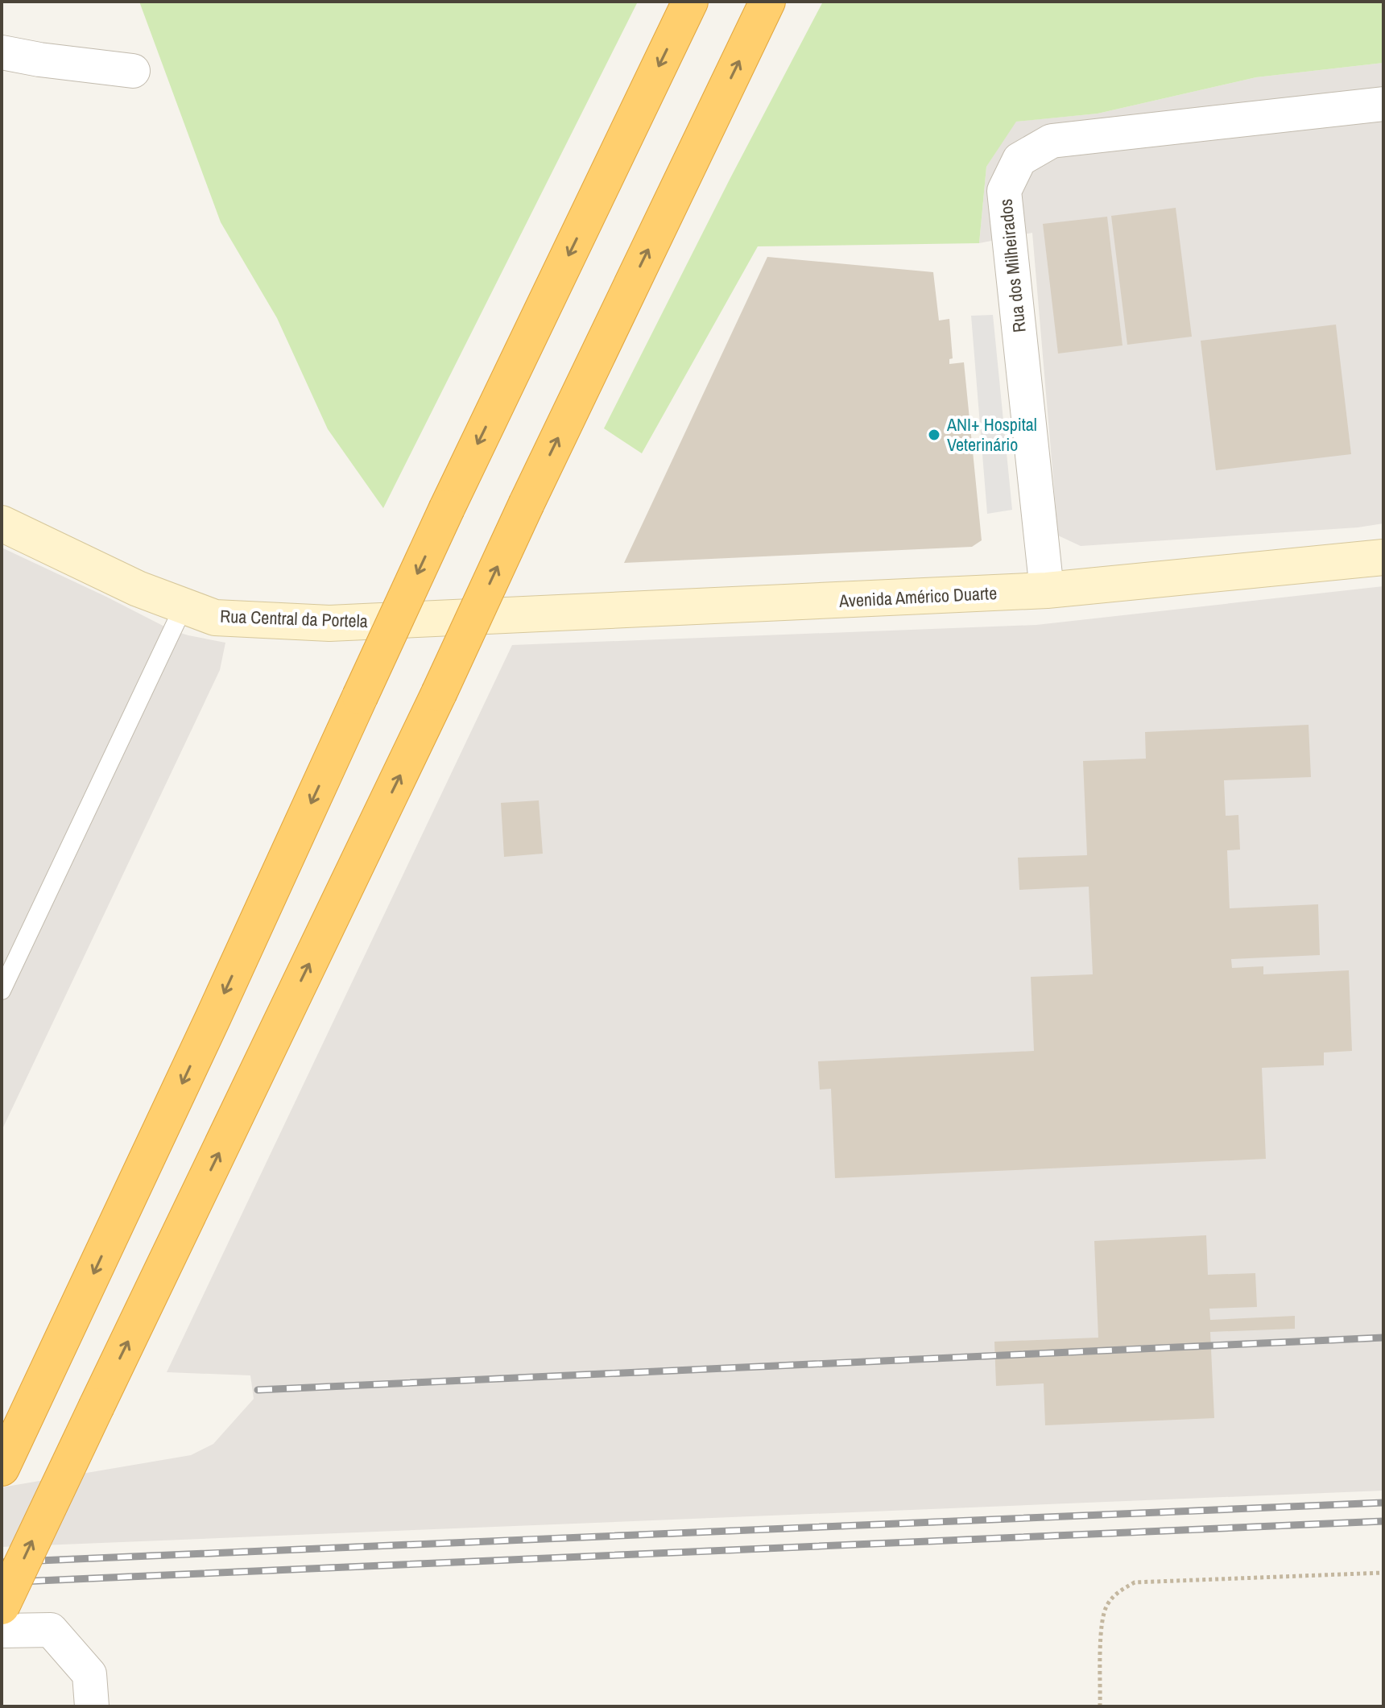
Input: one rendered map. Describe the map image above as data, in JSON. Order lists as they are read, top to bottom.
{
  "streets": {
    "street": ["Rua dos Milheirados", "Avenida Américo Duarte", "Rua Central da Portela"]
  },
  "crossings": [
    ["Rua dos Milheirados", "Avenida Américo Duarte"],
    ["Avenida Américo Duarte", "Rua Central da Portela"]
  ],
  "places": ["ANI+ Hospital Veterinário"]
}
